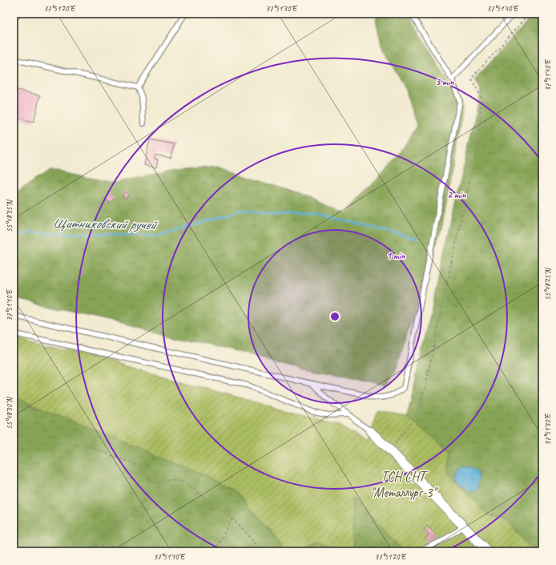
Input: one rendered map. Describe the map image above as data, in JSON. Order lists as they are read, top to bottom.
{
  "water": ["Щитниковский ручей"],
  "parks": ["ТСН СНТ \"Металлург-3\""],
  "coordinates": [
    "37°51'20\"E",
    "37°51'30\"E",
    "37°51'40\"E",
    "55°48'35\"N",
    "55°48'25\"N",
    "37°51'10\"E",
    "55°48'30\"N"
  ],
  "rings": ["3 min", "2 min", "1 min"]
}
